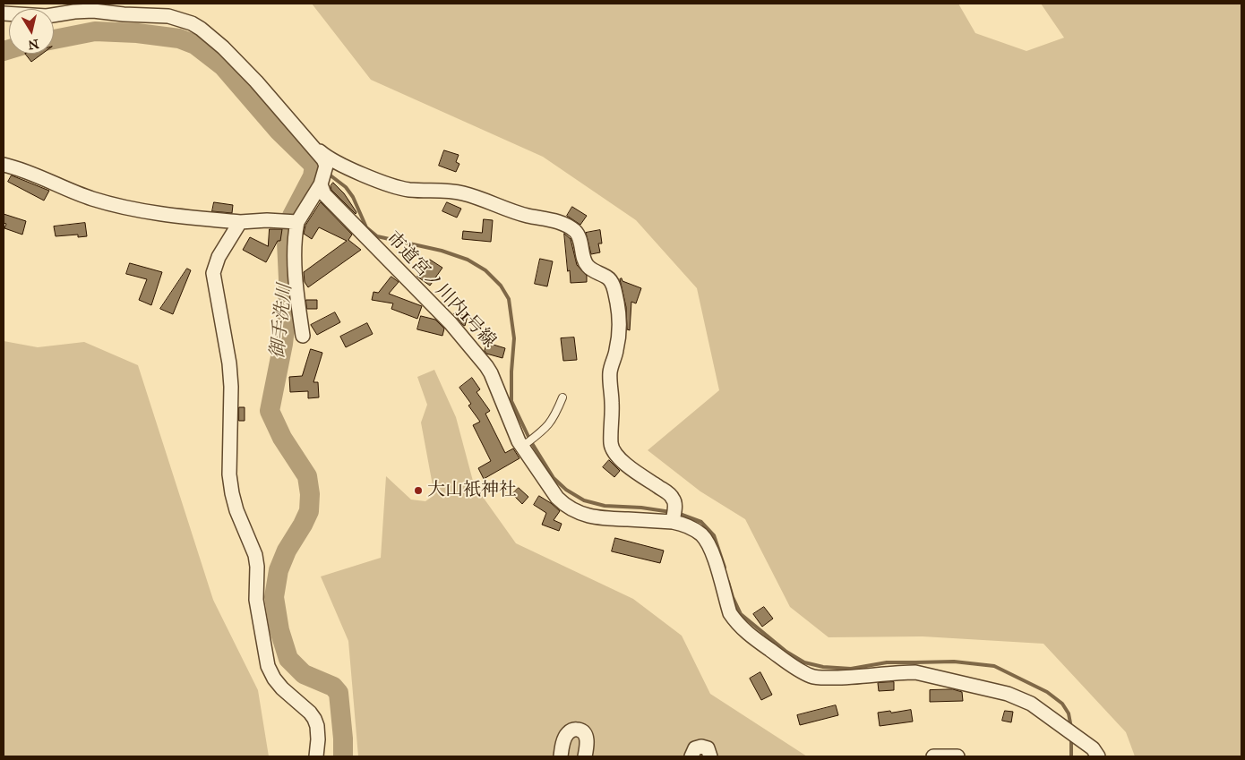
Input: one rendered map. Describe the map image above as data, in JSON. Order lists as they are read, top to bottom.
{
  "streets": {
    "street": ["市道宮ノ川内1号線"]
  },
  "water": ["御手洗川"],
  "places": ["大山衹神社"],
  "north": "bottom"
}
